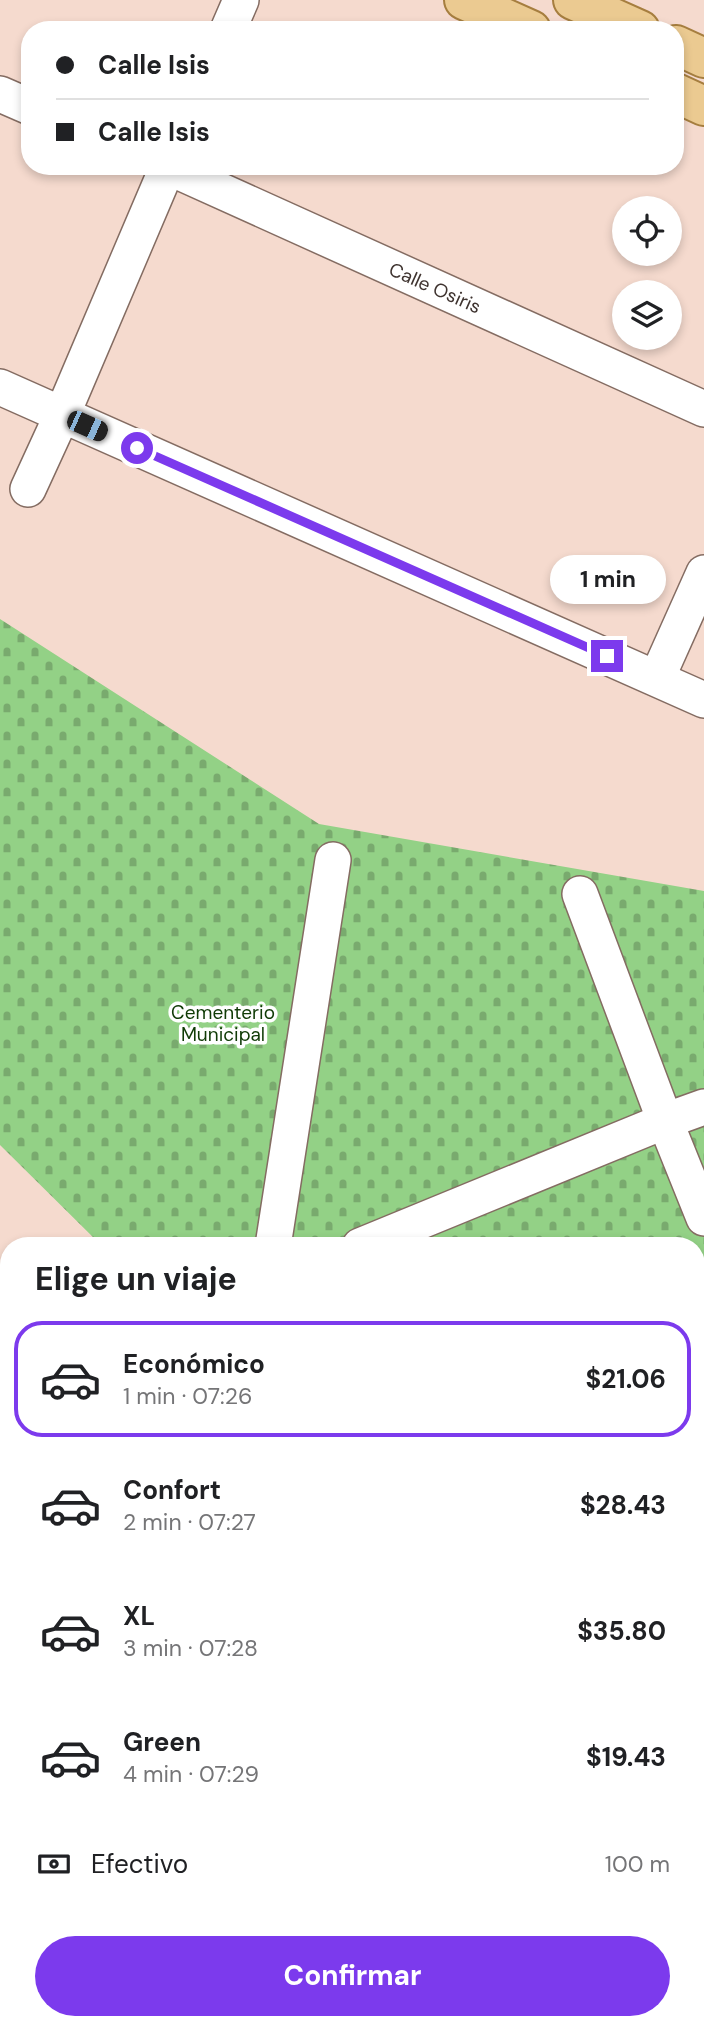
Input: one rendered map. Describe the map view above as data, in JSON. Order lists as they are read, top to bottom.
{
  "streets": {
    "street": ["Calle Osiris"]
  },
  "parks": ["Cementerio Municipal"],
  "page": {
    "banner": ["Calle Isis", "Calle Isis"],
    "bubble": "1 min",
    "heading": "Elige un viaje",
    "list": [
      {
        "name": "Económico",
        "note": "1 min · 07:26",
        "value": "$21.06"
      },
      {
        "name": "Confort",
        "note": "2 min · 07:27",
        "value": "$28.43"
      },
      {
        "name": "XL",
        "note": "3 min · 07:28",
        "value": "$35.80"
      },
      {
        "name": "Green",
        "note": "4 min · 07:29",
        "value": "$19.43"
      }
    ],
    "pay": ["Efectivo", "100 m"],
    "buttons": "Confirmar"
  }
}
